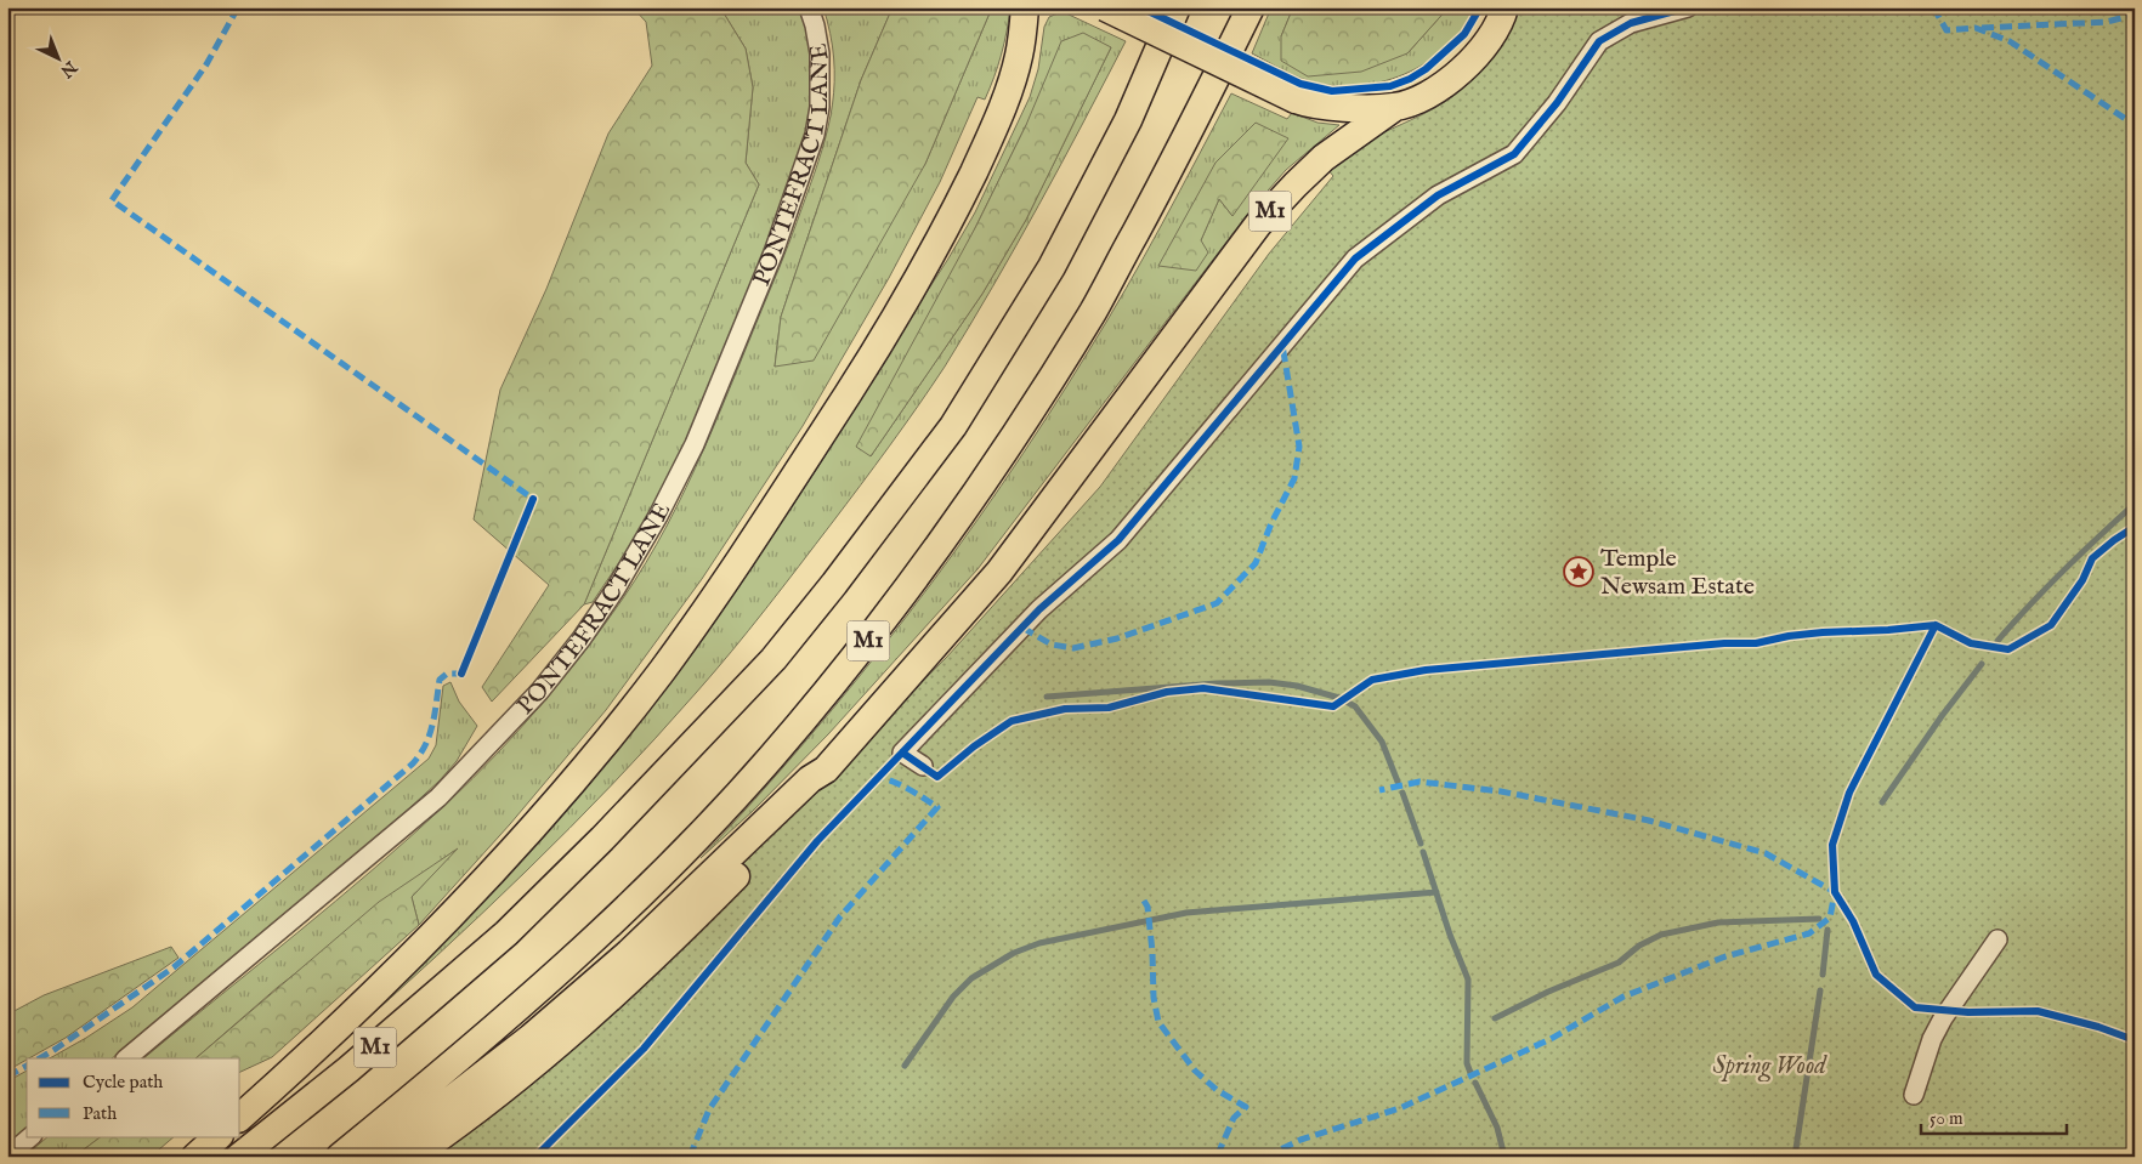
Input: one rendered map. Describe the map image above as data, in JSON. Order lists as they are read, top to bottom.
{
  "streets": {
    "highway": ["M1"],
    "street": ["PONTEFRACT LANE"]
  },
  "parks": ["Spring Wood"],
  "places": {
    "place": ["Temple Newsam Estate"]
  },
  "legend": ["Cycle path", "Path"],
  "scale_bar": "50 m",
  "north": "bottom right"
}
